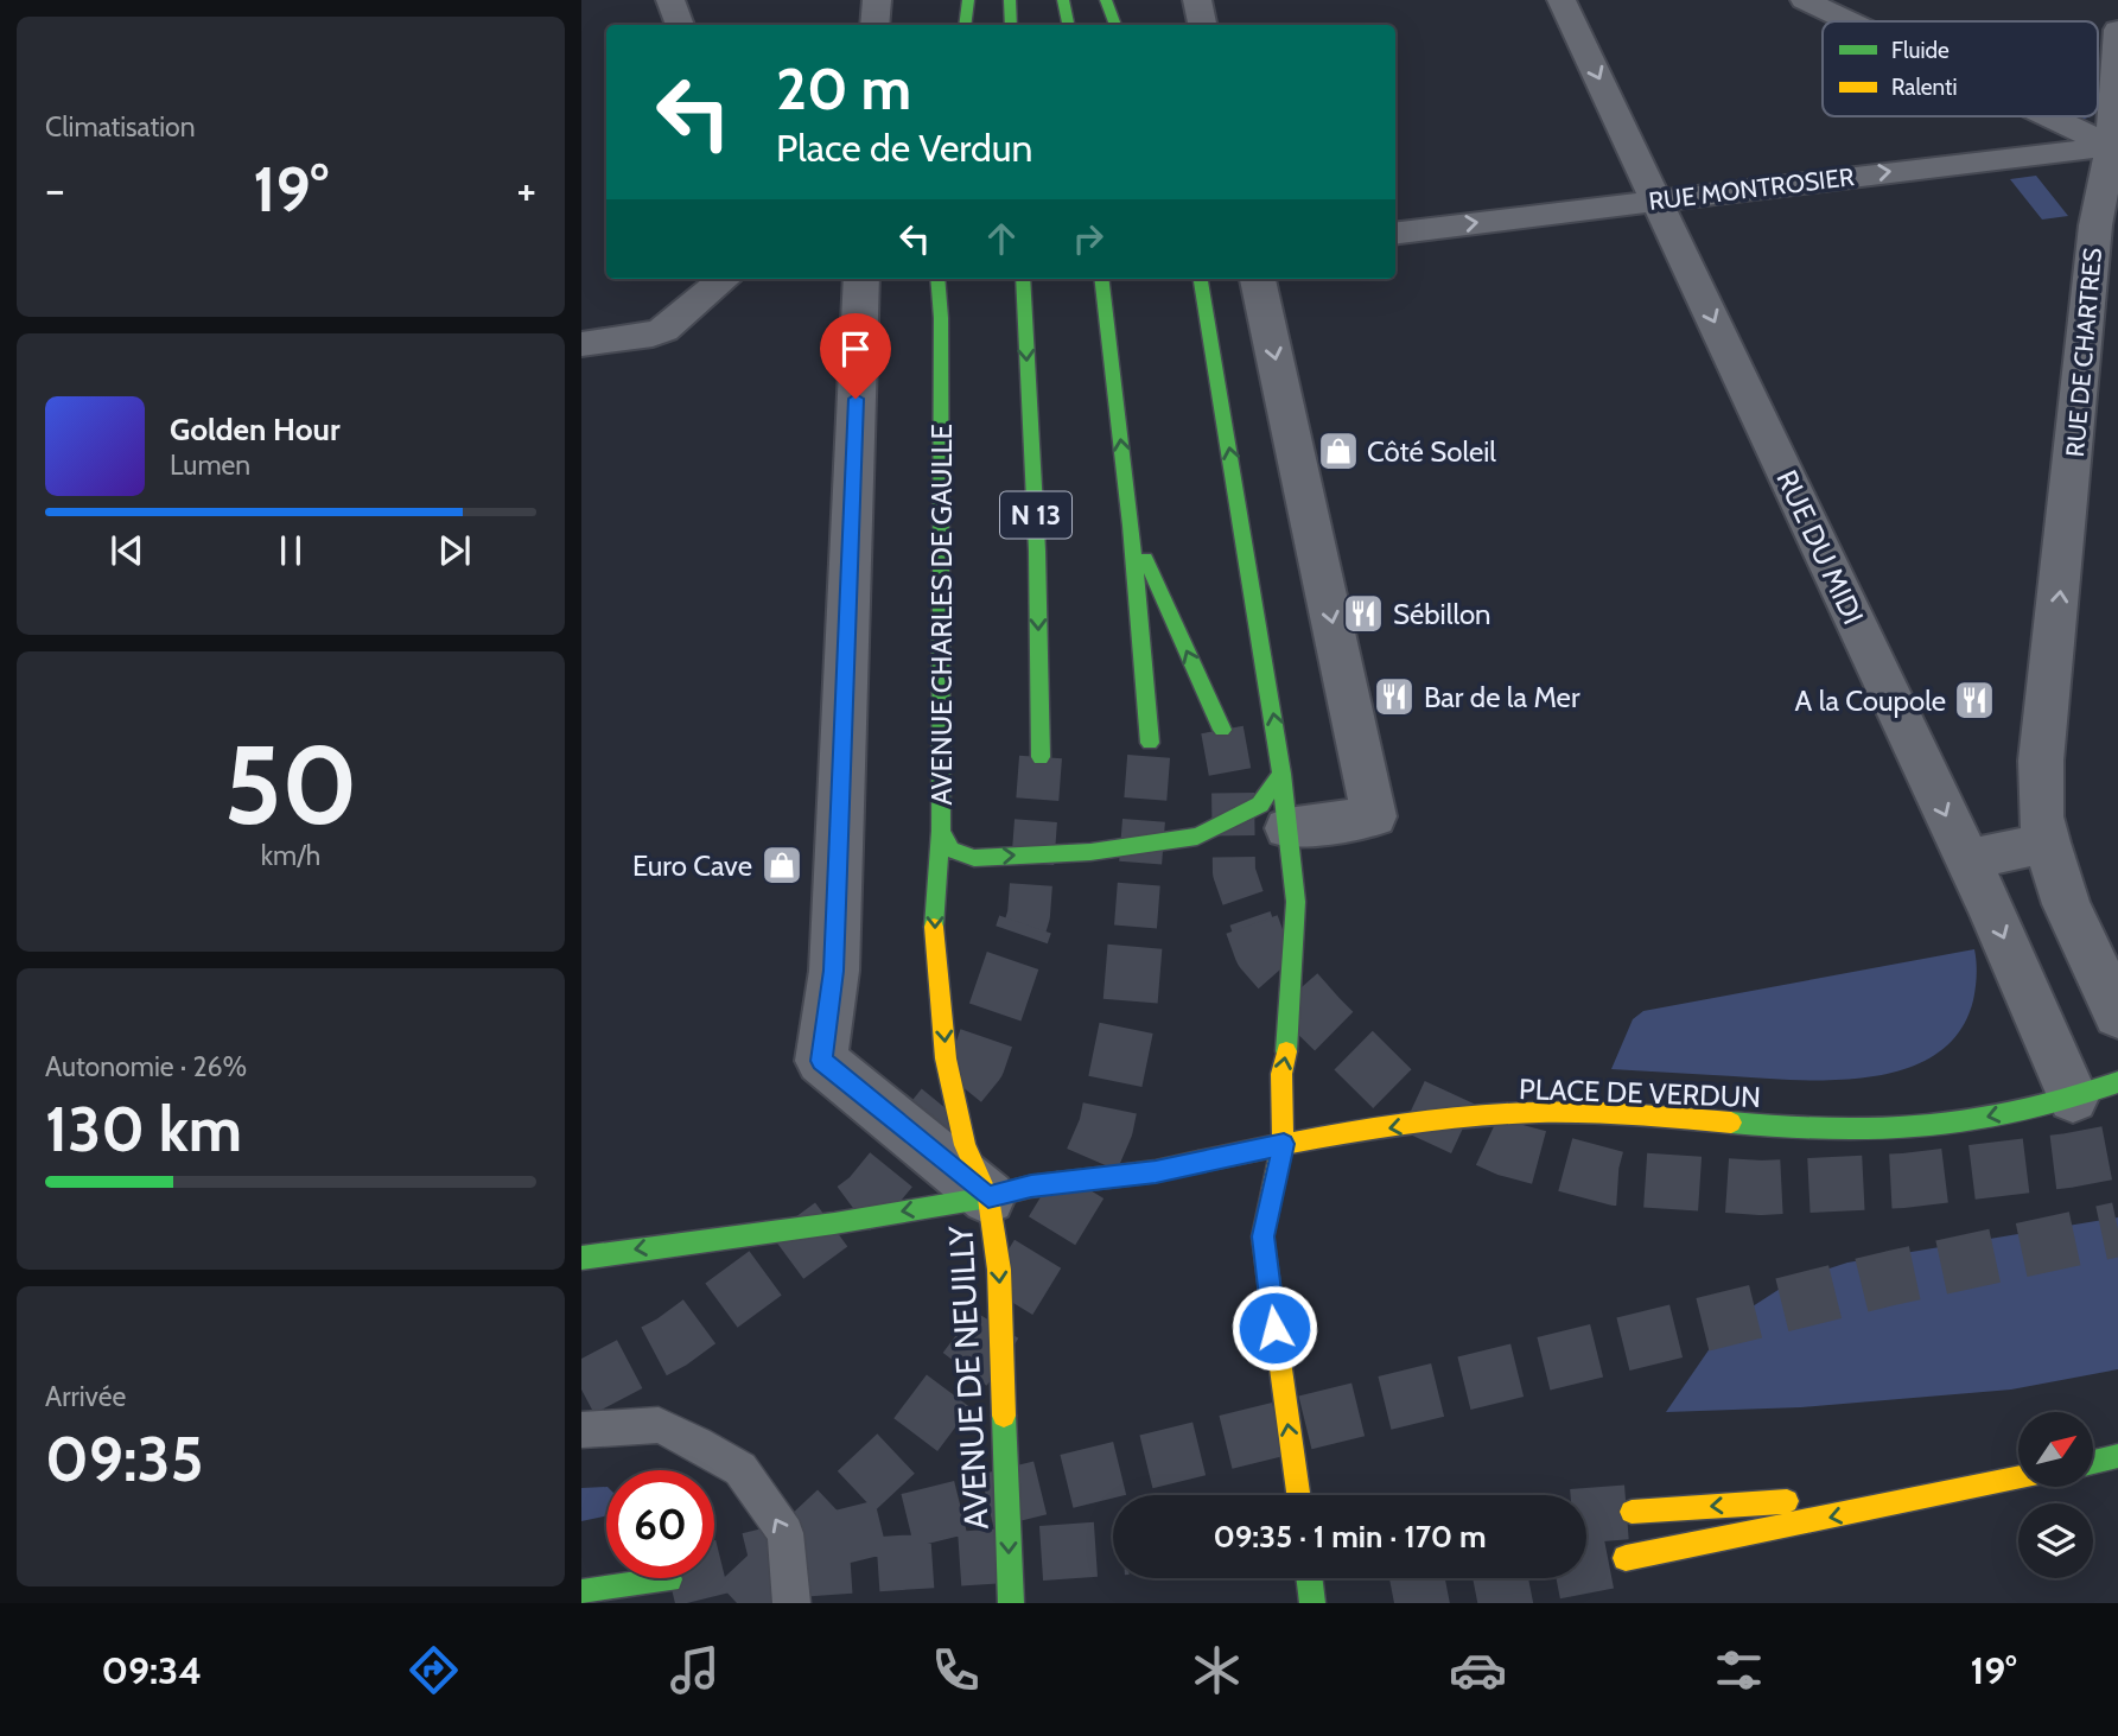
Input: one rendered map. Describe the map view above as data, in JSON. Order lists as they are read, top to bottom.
{
  "streets": {
    "main road": [
      "N 13",
      "AVENUE CHARLES DE GAULLE",
      "PLACE DE VERDUN",
      "AVENUE DE NEUILLY"
    ],
    "street": ["RUE MONTROSIER", "RUE DE CHARTRES", "RUE DU MIDI"]
  },
  "crossings": [
    ["RUE MONTROSIER", "RUE DE CHARTRES"],
    ["RUE MONTROSIER", "RUE DU MIDI"],
    ["RUE DU MIDI", "PLACE DE VERDUN"],
    ["AVENUE CHARLES DE GAULLE", "AVENUE DE NEUILLY"],
    ["PLACE DE VERDUN", "AVENUE DE NEUILLY"]
  ],
  "one_way": [
    "RUE MONTROSIER",
    "RUE DE CHARTRES",
    "RUE DU MIDI",
    "PLACE DE VERDUN",
    "AVENUE DE NEUILLY"
  ],
  "places": {
    "shop": ["Côté Soleil", "Euro Cave"],
    "restaurant": ["Sébillon", "Bar de la Mer", "A la Coupole"]
  },
  "legend": ["Fluide", "Ralenti"],
  "north": "top right",
  "page": {
    "tile": [
      "Climatisation",
      ["50", "km/h"],
      ["Autonomie · 26%", "130 km"],
      ["Arrivée", "09:35"]
    ],
    "turn": ["20 m", "Place de Verdun"],
    "heat": ["−", "19°", "+"],
    "song": ["Golden Hour", "Lumen"],
    "limit": "60",
    "trip": "09:35 · 1 min · 170 m",
    "tabs": ["09:34", "19°"]
  }
}
